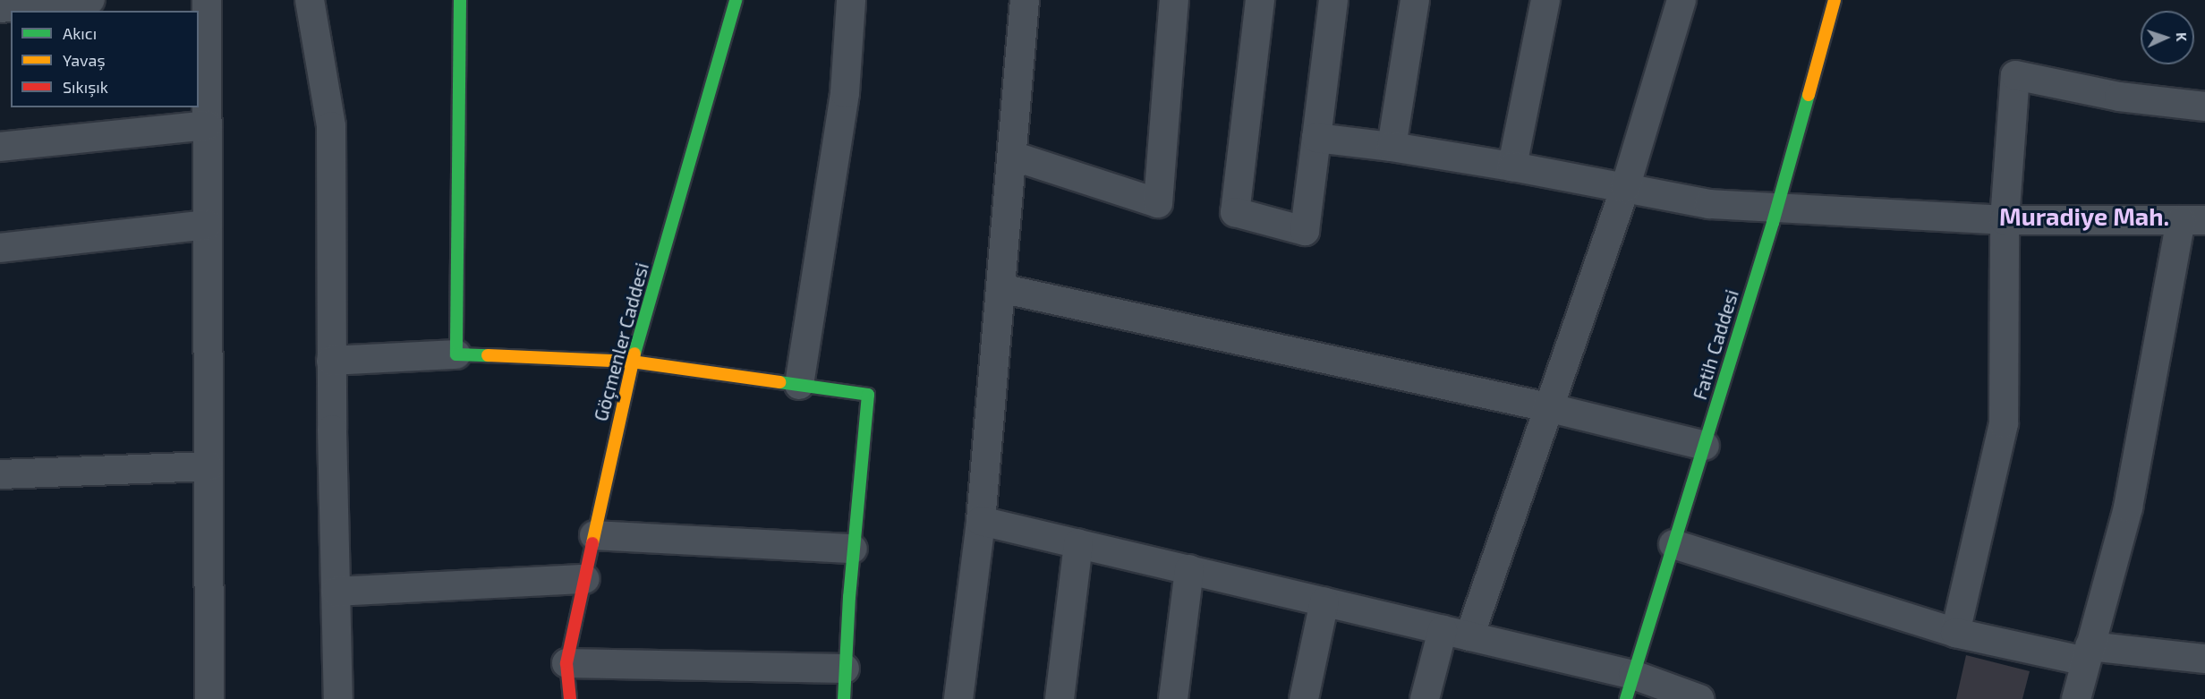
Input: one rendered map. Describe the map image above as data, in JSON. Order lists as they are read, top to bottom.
{
  "streets": {
    "street": ["Göçmenler Caddesi", "Fatih Caddesi"]
  },
  "districts": ["Muradiye Mah."],
  "legend": ["Akıcı", "Yavaş", "Sıkışık"],
  "north": "right"
}
